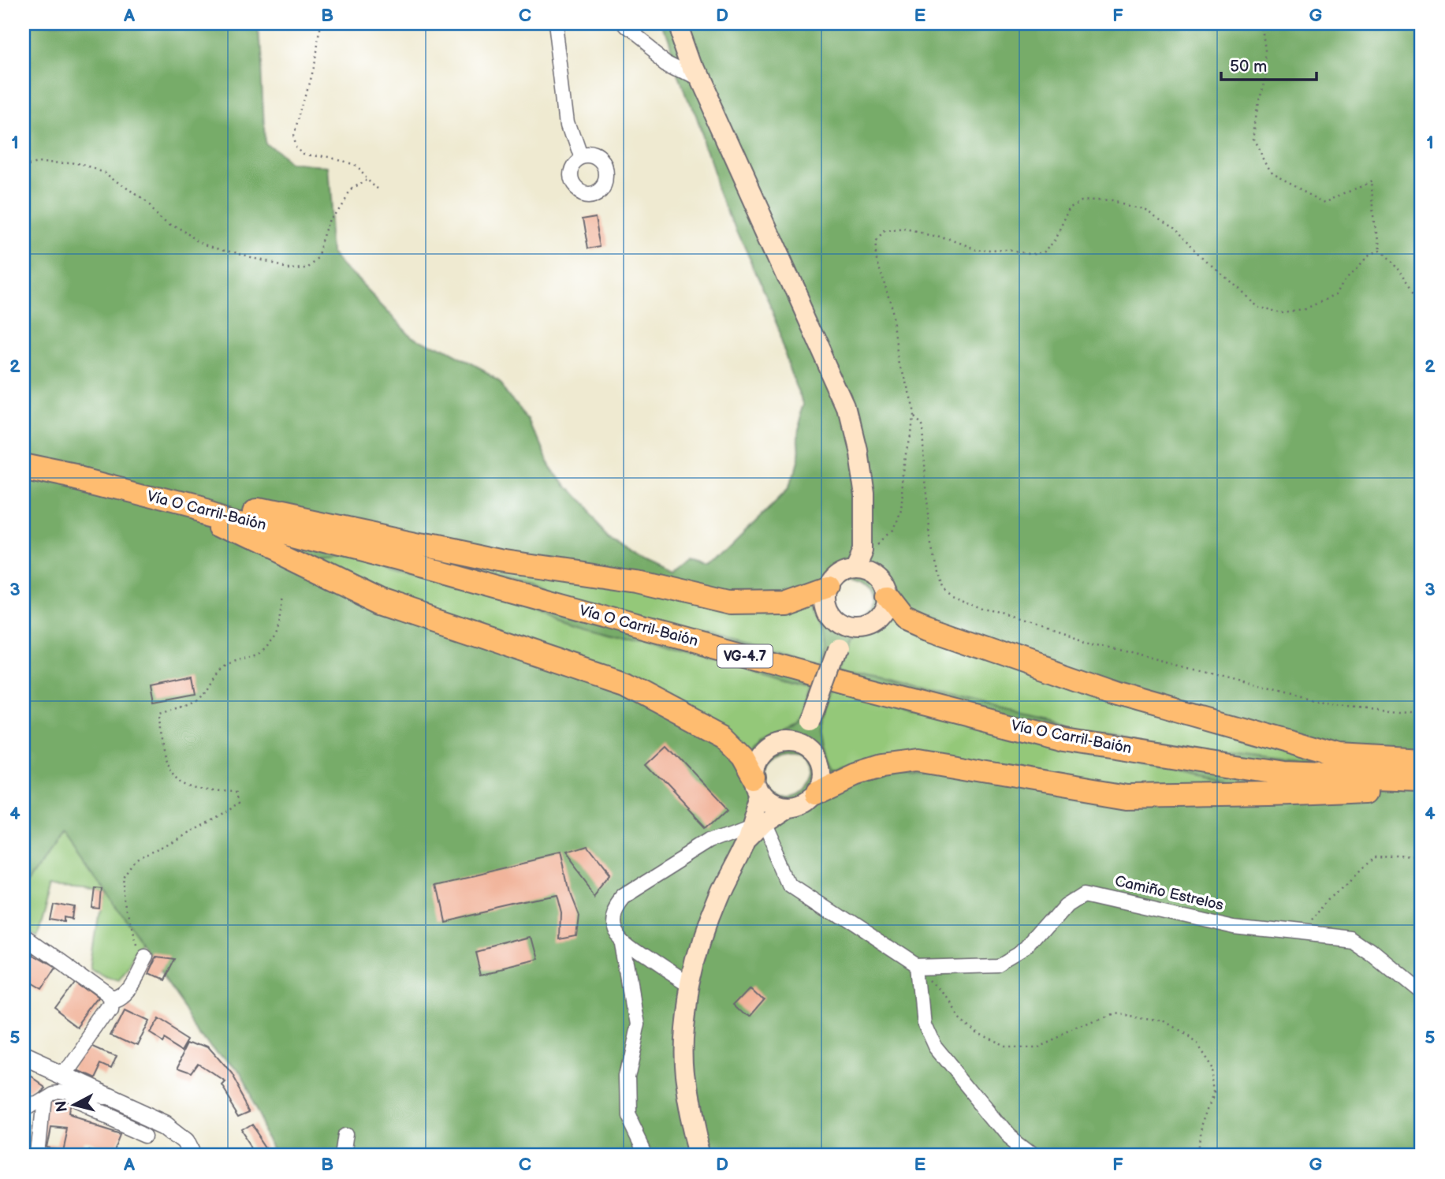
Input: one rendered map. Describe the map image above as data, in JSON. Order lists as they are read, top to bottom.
{
  "streets": {
    "highway": ["Vía O Carril-Baión", "VG-4.7"],
    "street": ["Camiño Estrelos"]
  },
  "scale_bar": "50 m",
  "north": "left",
  "grid": {
    "columns": [
      "A",
      "B",
      "C",
      "D",
      "E",
      "F",
      "G"
    ],
    "rows": [
      "1",
      "2",
      "3",
      "4",
      "5"
    ]
  }
}
